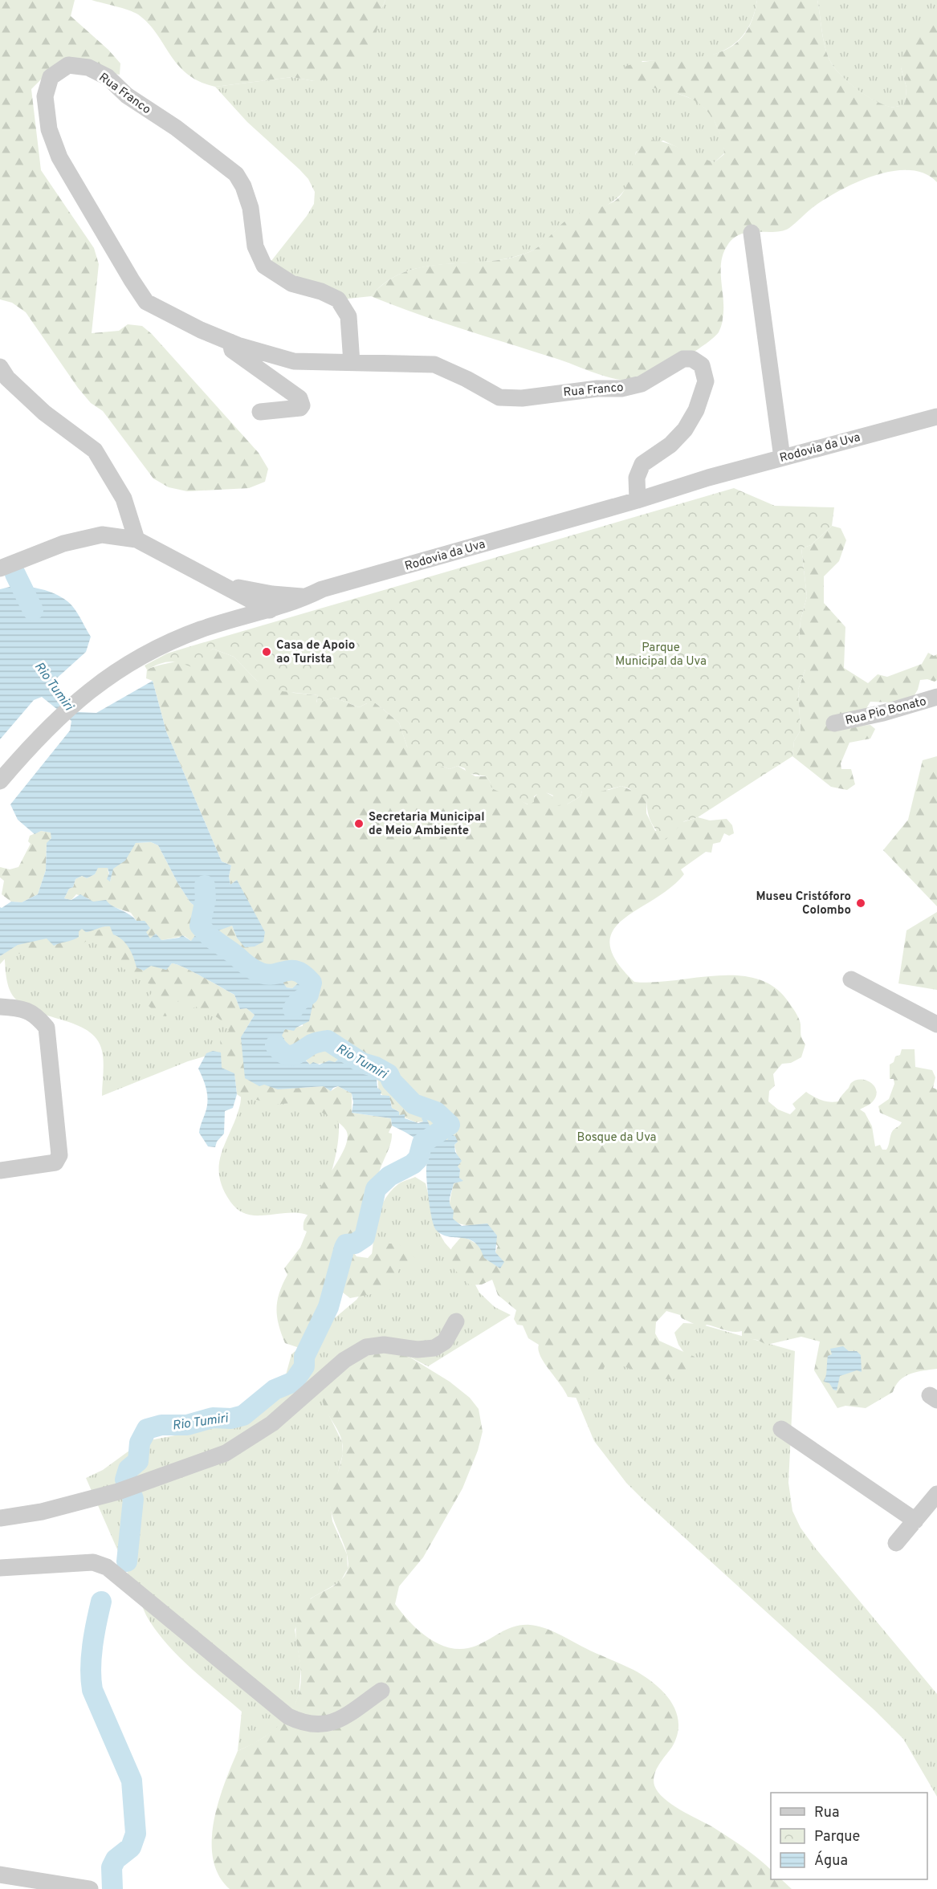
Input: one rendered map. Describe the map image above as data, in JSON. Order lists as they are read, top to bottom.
{
  "streets": {
    "street": ["Rua Franco", "Rodovia da Uva", "Rua Pio Bonato"]
  },
  "crossings": [
    ["Rua Franco", "Rodovia da Uva"]
  ],
  "water": ["Rio Tumiri"],
  "parks": ["Parque Municipal da Uva", "Bosque da Uva"],
  "places": ["Casa de Apoio ao Turista", "Secretaria Municipal de Meio Ambiente", "Museu Cristóforo Colombo"],
  "legend": ["Rua", "Parque", "Água"]
}
